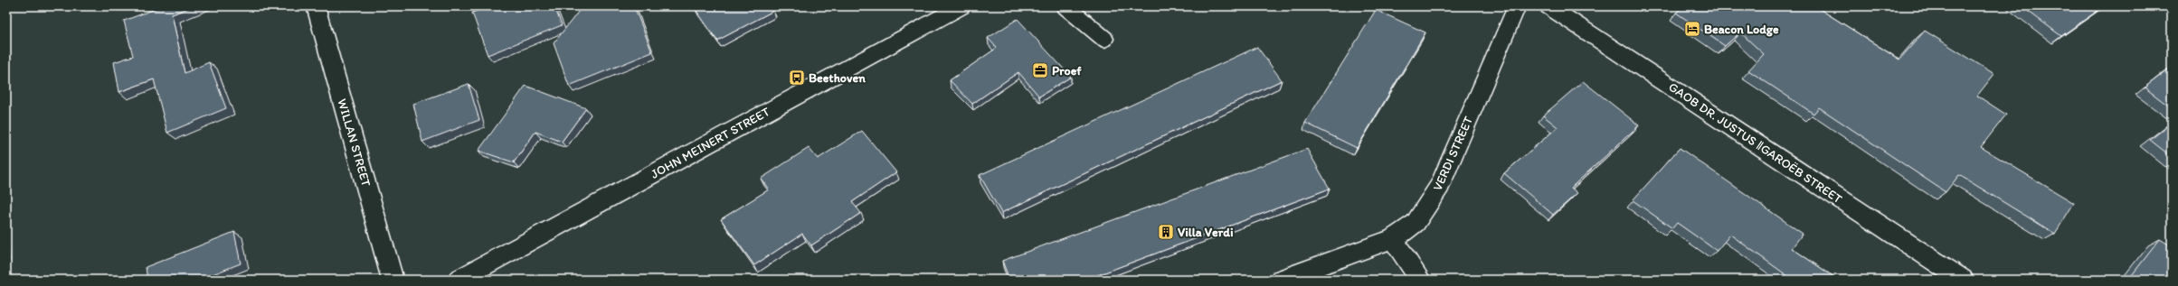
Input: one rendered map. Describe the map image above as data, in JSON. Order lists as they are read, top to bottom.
{
  "streets": {
    "street": [
      "WILLAN STREET",
      "JOHN MEINERT STREET",
      "GAOB DR. JUSTUS ǁGAROËB STREET",
      "VERDI STREET"
    ]
  },
  "places": {
    "hotel": ["Beacon Lodge"],
    "office": ["Proef"],
    "bus stop": ["Beethoven"],
    "building": ["Villa Verdi"]
  }
}
